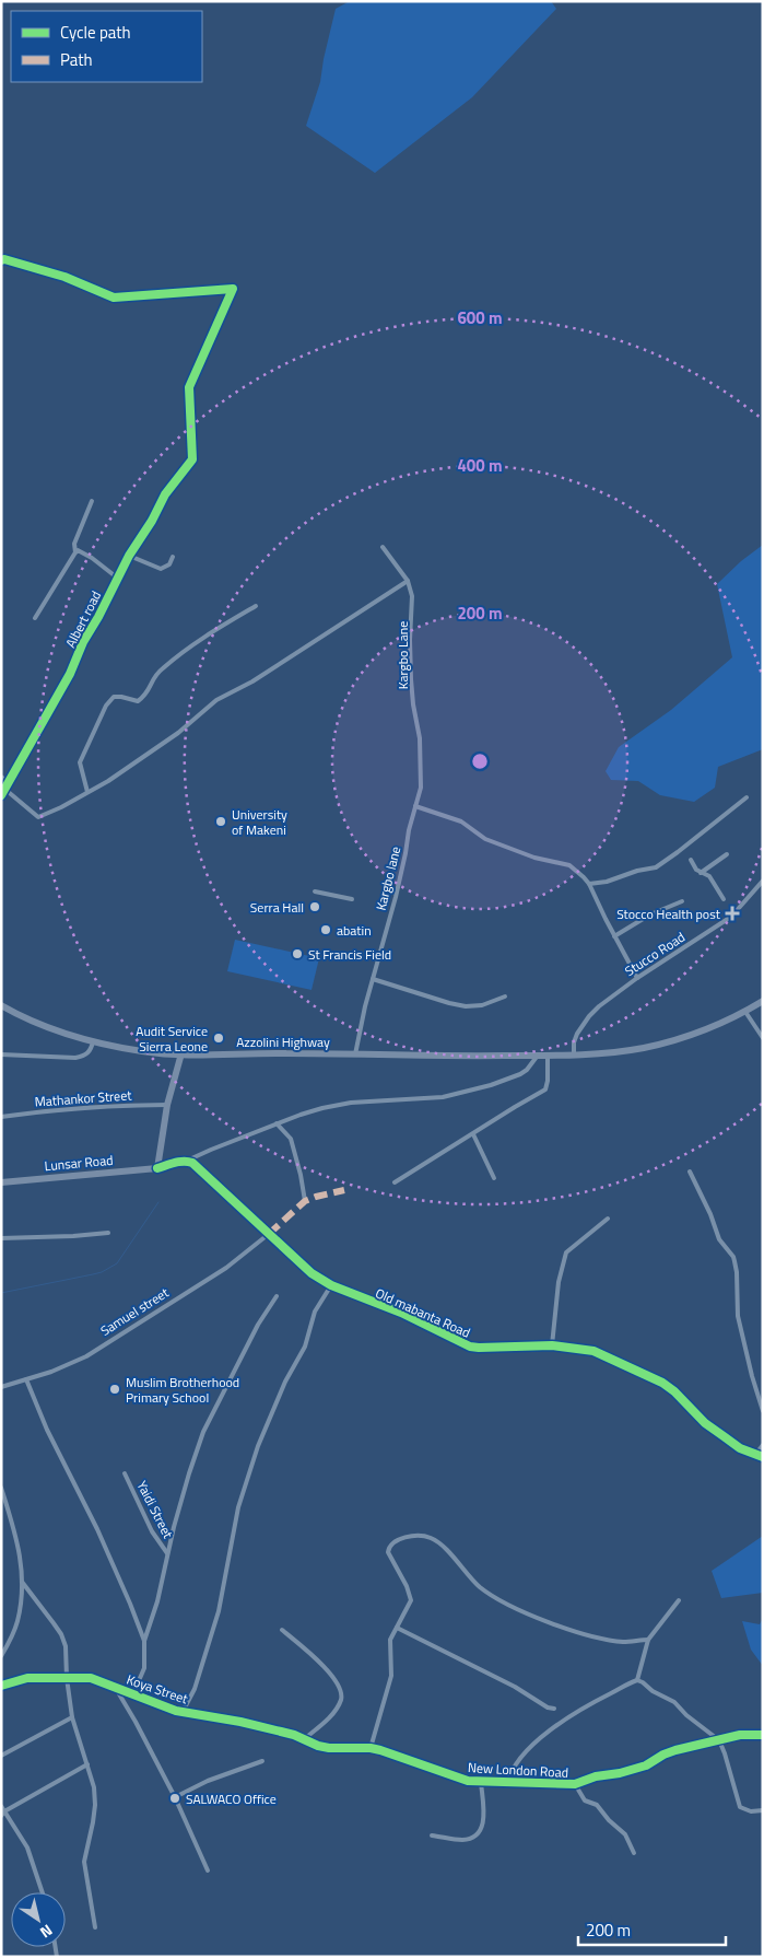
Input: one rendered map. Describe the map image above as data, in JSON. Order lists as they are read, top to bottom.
{
  "streets": {
    "main road": ["Azzolini Highway", "Lunsar Road"],
    "street": [
      "Albert road",
      "Kargbo Lane",
      "Kargbo lane",
      "Stucco Road",
      "Mathankor Street",
      "Samuel street",
      "Old mabanta Road",
      "Yaidi Street",
      "Koya Street",
      "New London Road"
    ]
  },
  "crossings": [
    ["Kargbo Lane", "Kargbo lane"],
    ["Kargbo lane", "Azzolini Highway"],
    ["Stucco Road", "Azzolini Highway"],
    ["Samuel street", "Old mabanta Road"],
    ["Koya Street", "New London Road"]
  ],
  "places": {
    "other": [
      "University of Makeni",
      "Serra Hall",
      "abatin",
      "St Francis Field",
      "Audit Service Sierra Leone",
      "Muslim Brotherhood Primary School",
      "SALWACO Office"
    ],
    "health": ["Stocco Health post"]
  },
  "legend": ["Cycle path", "Path"],
  "scale_bar": "200 m",
  "north": "bottom right",
  "rings": ["600 m", "400 m", "200 m"]
}
